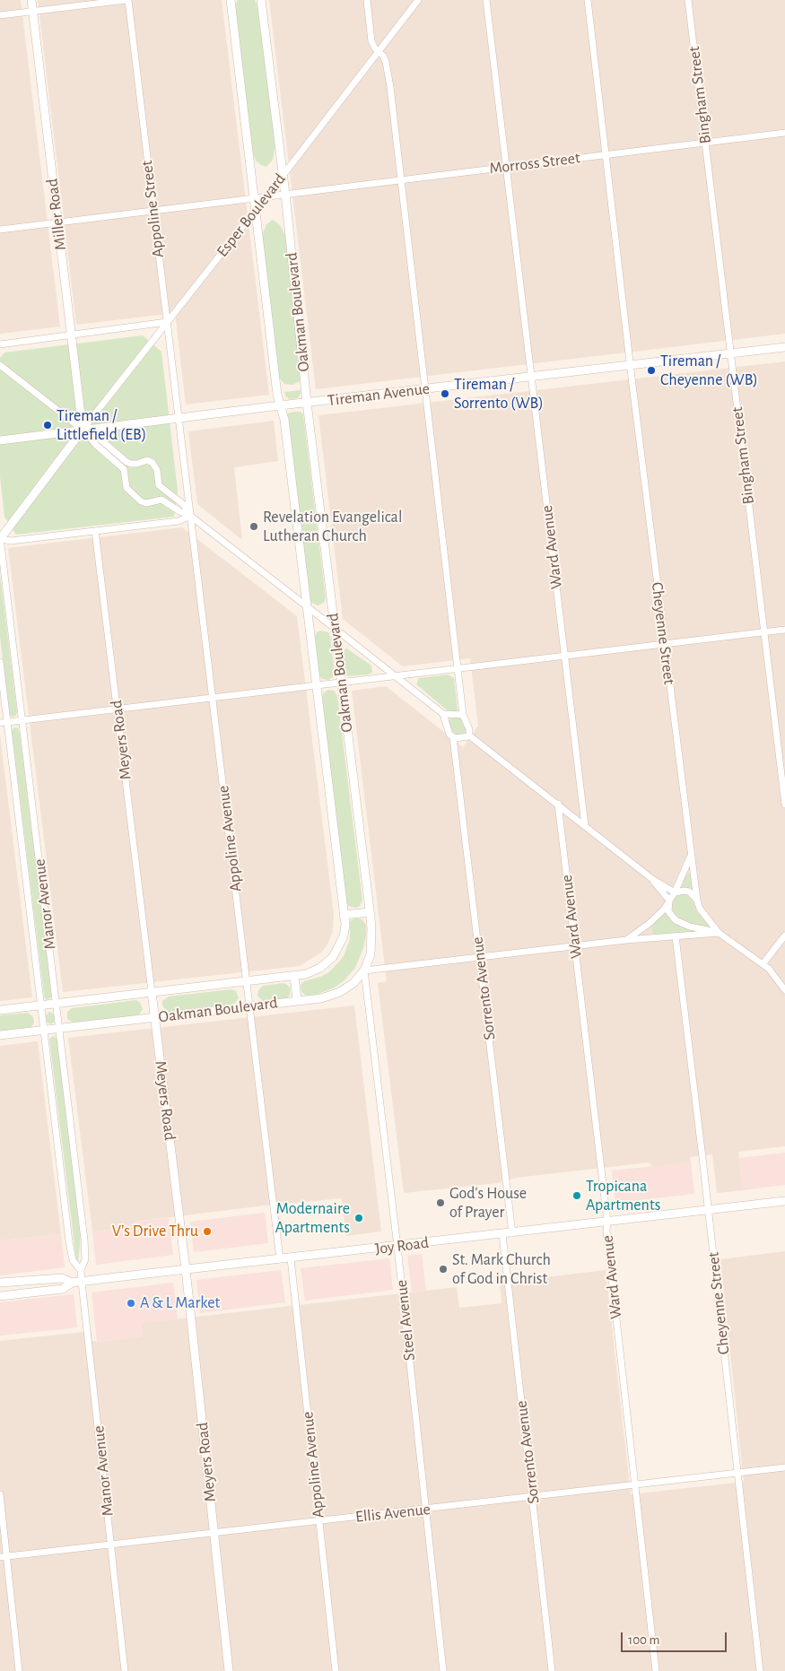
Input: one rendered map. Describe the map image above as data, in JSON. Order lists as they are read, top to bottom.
{
  "streets": {
    "street": [
      "Bingham Street",
      "Morross Street",
      "Appoline Street",
      "Miller Road",
      "Esper Boulevard",
      "Oakman Boulevard",
      "Tireman Avenue",
      "Ward Avenue",
      "Cheyenne Street",
      "Meyers Road",
      "Appoline Avenue",
      "Manor Avenue",
      "Sorrento Avenue",
      "Joy Road",
      "Steel Avenue",
      "Ellis Avenue"
    ]
  },
  "crossings": [
    ["Bingham Street", "Morross Street"],
    ["Bingham Street", "Tireman Avenue"],
    ["Morross Street", "Esper Boulevard"],
    ["Morross Street", "Oakman Boulevard"],
    ["Morross Street", "Ward Avenue"],
    ["Morross Street", "Cheyenne Street"],
    ["Appoline Street", "Esper Boulevard"],
    ["Appoline Street", "Tireman Avenue"],
    ["Appoline Street", "Appoline Avenue"],
    ["Miller Road", "Esper Boulevard"],
    ["Miller Road", "Tireman Avenue"],
    ["Esper Boulevard", "Oakman Boulevard"],
    ["Esper Boulevard", "Tireman Avenue"],
    ["Oakman Boulevard", "Tireman Avenue"],
    ["Oakman Boulevard", "Meyers Road"],
    ["Oakman Boulevard", "Appoline Avenue"],
    ["Oakman Boulevard", "Manor Avenue"],
    ["Oakman Boulevard", "Steel Avenue"],
    ["Tireman Avenue", "Ward Avenue"],
    ["Tireman Avenue", "Cheyenne Street"],
    ["Tireman Avenue", "Appoline Avenue"],
    ["Ward Avenue", "Joy Road"],
    ["Ward Avenue", "Ellis Avenue"],
    ["Cheyenne Street", "Joy Road"],
    ["Cheyenne Street", "Ellis Avenue"],
    ["Meyers Road", "Joy Road"],
    ["Meyers Road", "Ellis Avenue"],
    ["Appoline Avenue", "Joy Road"],
    ["Appoline Avenue", "Ellis Avenue"],
    ["Manor Avenue", "Joy Road"],
    ["Manor Avenue", "Ellis Avenue"],
    ["Sorrento Avenue", "Joy Road"],
    ["Sorrento Avenue", "Ellis Avenue"],
    ["Joy Road", "Steel Avenue"],
    ["Steel Avenue", "Ellis Avenue"]
  ],
  "places": [
    "Tireman / Cheyenne (WB)",
    "Tireman / Sorrento (WB)",
    "Tireman / Littlefield (EB)",
    "Revelation Evangelical Lutheran Church",
    "Tropicana Apartments",
    "God's House of Prayer",
    "Modernaire Apartments",
    "V’s Drive Thru",
    "St. Mark Church of God in Christ",
    "A & L Market"
  ],
  "scale_bar": "100 m"
}
